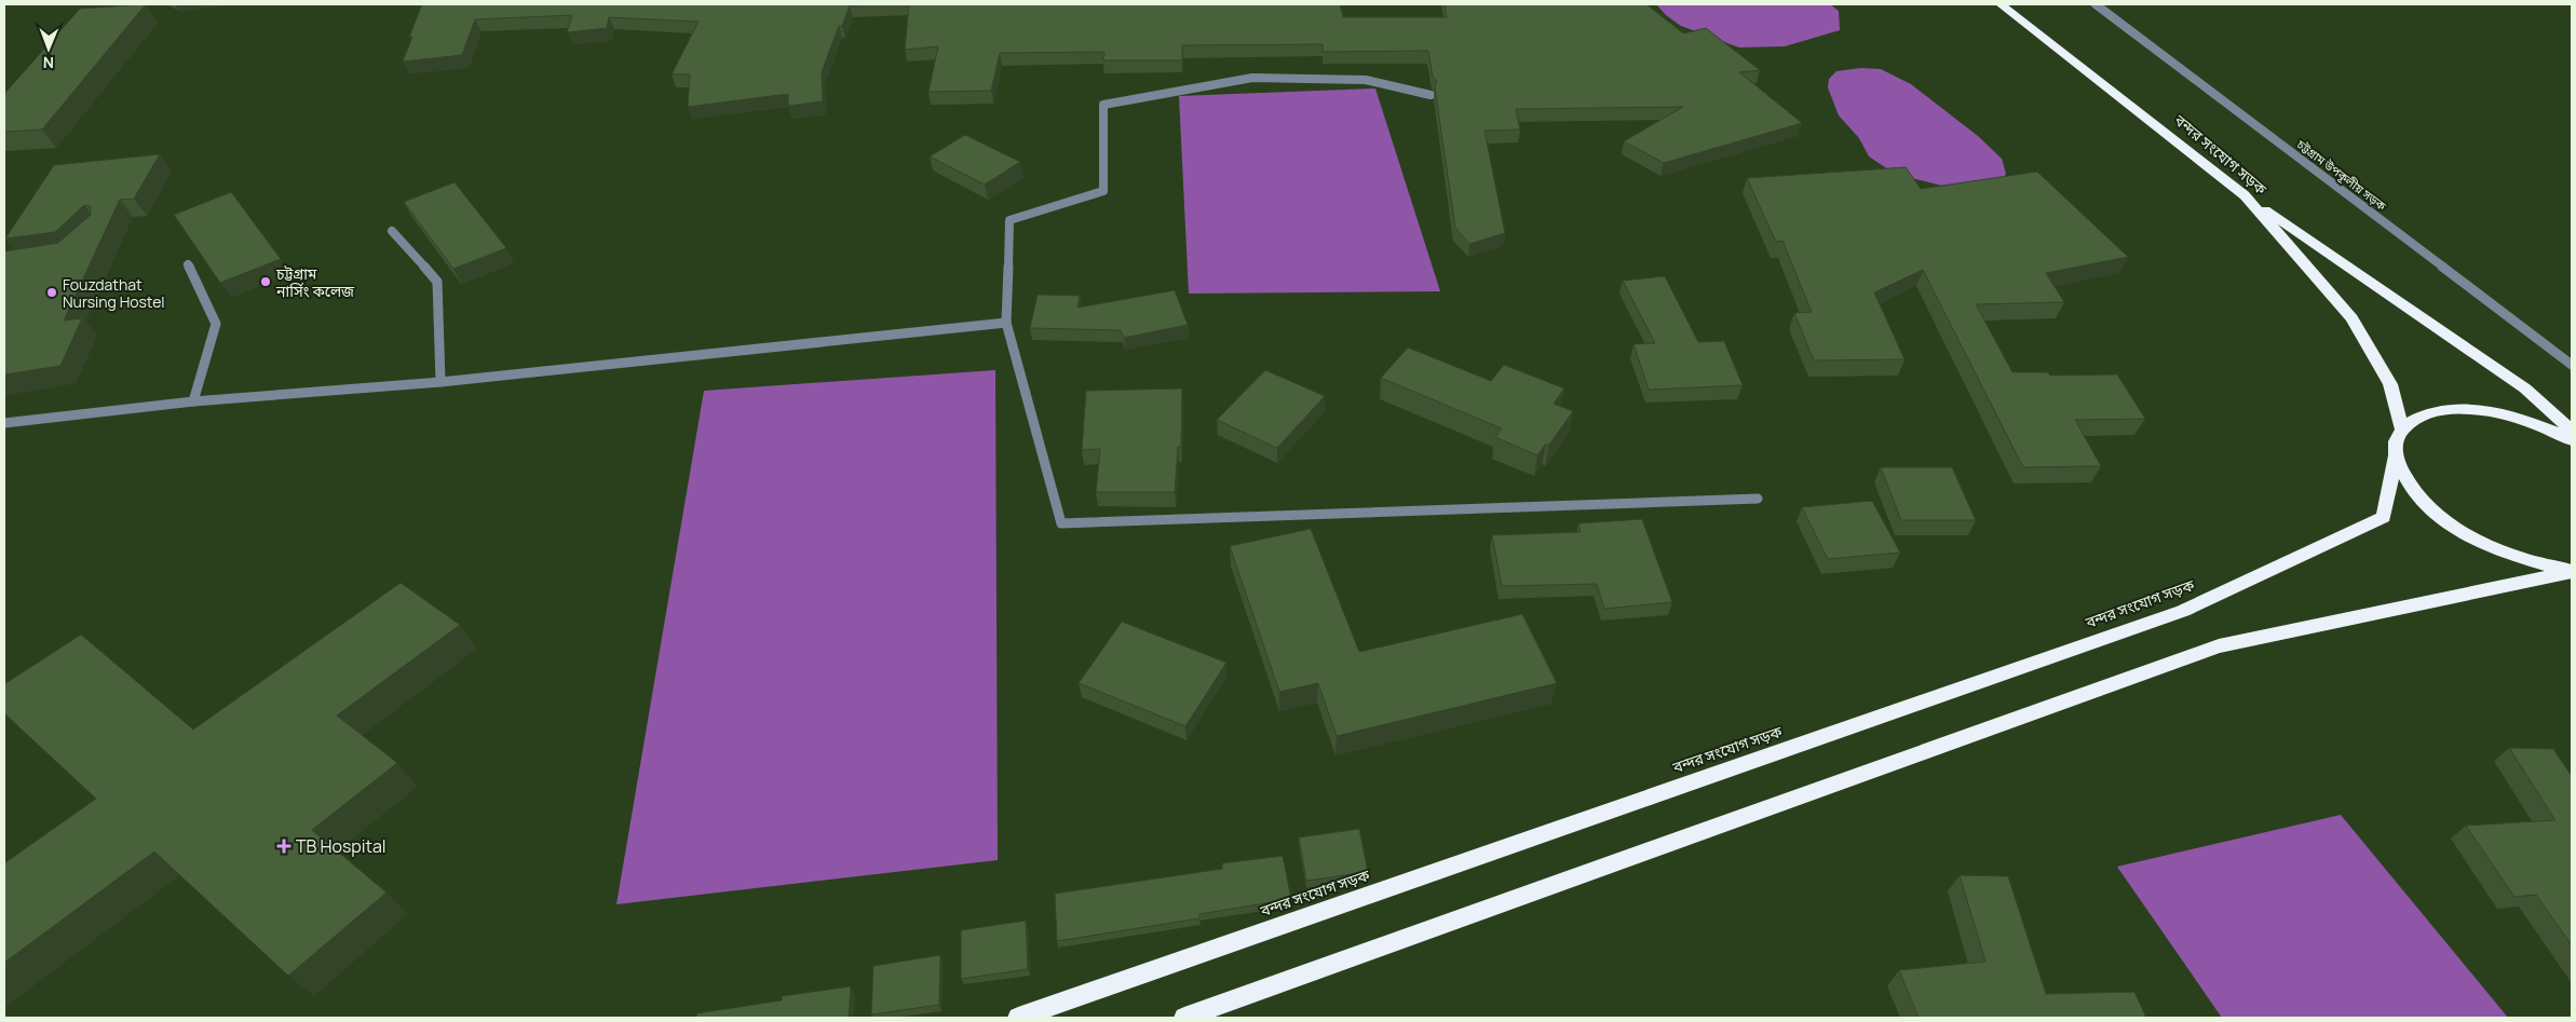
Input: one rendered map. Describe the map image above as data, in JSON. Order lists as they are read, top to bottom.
{
  "streets": {
    "highway": ["বন্দর সংযোগ সড়ক"],
    "street": ["চট্টগ্রাম উপকূলীয় সড়ক"]
  },
  "places": {
    "other": ["চট্টগ্রাম নার্সিং কলেজ", "Fouzdathat Nursing Hostel"],
    "health": ["TB Hospital"]
  },
  "north": "bottom"
}
